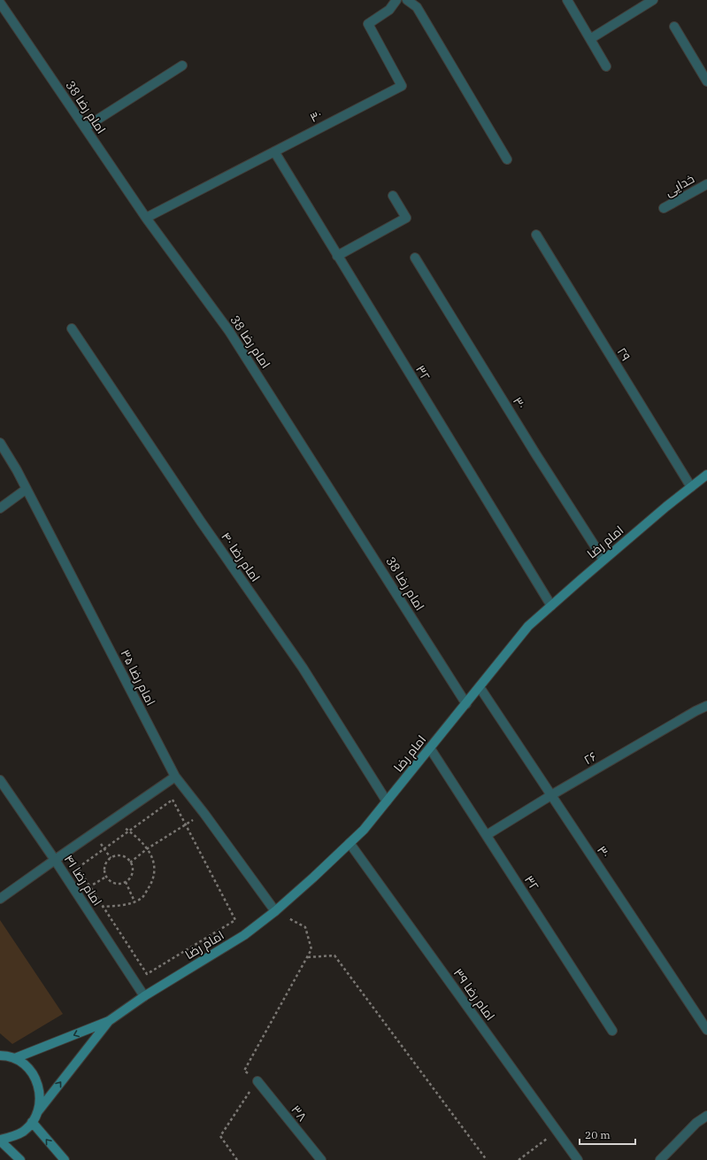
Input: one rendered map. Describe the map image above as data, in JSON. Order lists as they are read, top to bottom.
{
  "streets": {
    "street": [
      "امام رضا 38",
      "۳۰",
      "خدایی",
      "۲۹",
      "۳۲",
      "امام رضا",
      "امام رضا ۴۰",
      "امام رضا ۳۵",
      "۲۶",
      "امام رضا ۴۱",
      "امام رضا ۳۹",
      "۳۸"
    ]
  },
  "crossings": [
    ["امام رضا 38", "۳۰"],
    ["امام رضا 38", "امام رضا"],
    ["۳۰", "۳۲"],
    ["۳۰", "امام رضا"],
    ["۳۰", "۲۶"],
    ["۲۹", "امام رضا"],
    ["۳۲", "امام رضا"],
    ["۳۲", "۲۶"],
    ["امام رضا", "امام رضا ۴۰"],
    ["امام رضا", "امام رضا ۳۵"],
    ["امام رضا", "امام رضا ۴۱"],
    ["امام رضا", "امام رضا ۳۹"]
  ],
  "scale_bar": "20 m"
}
